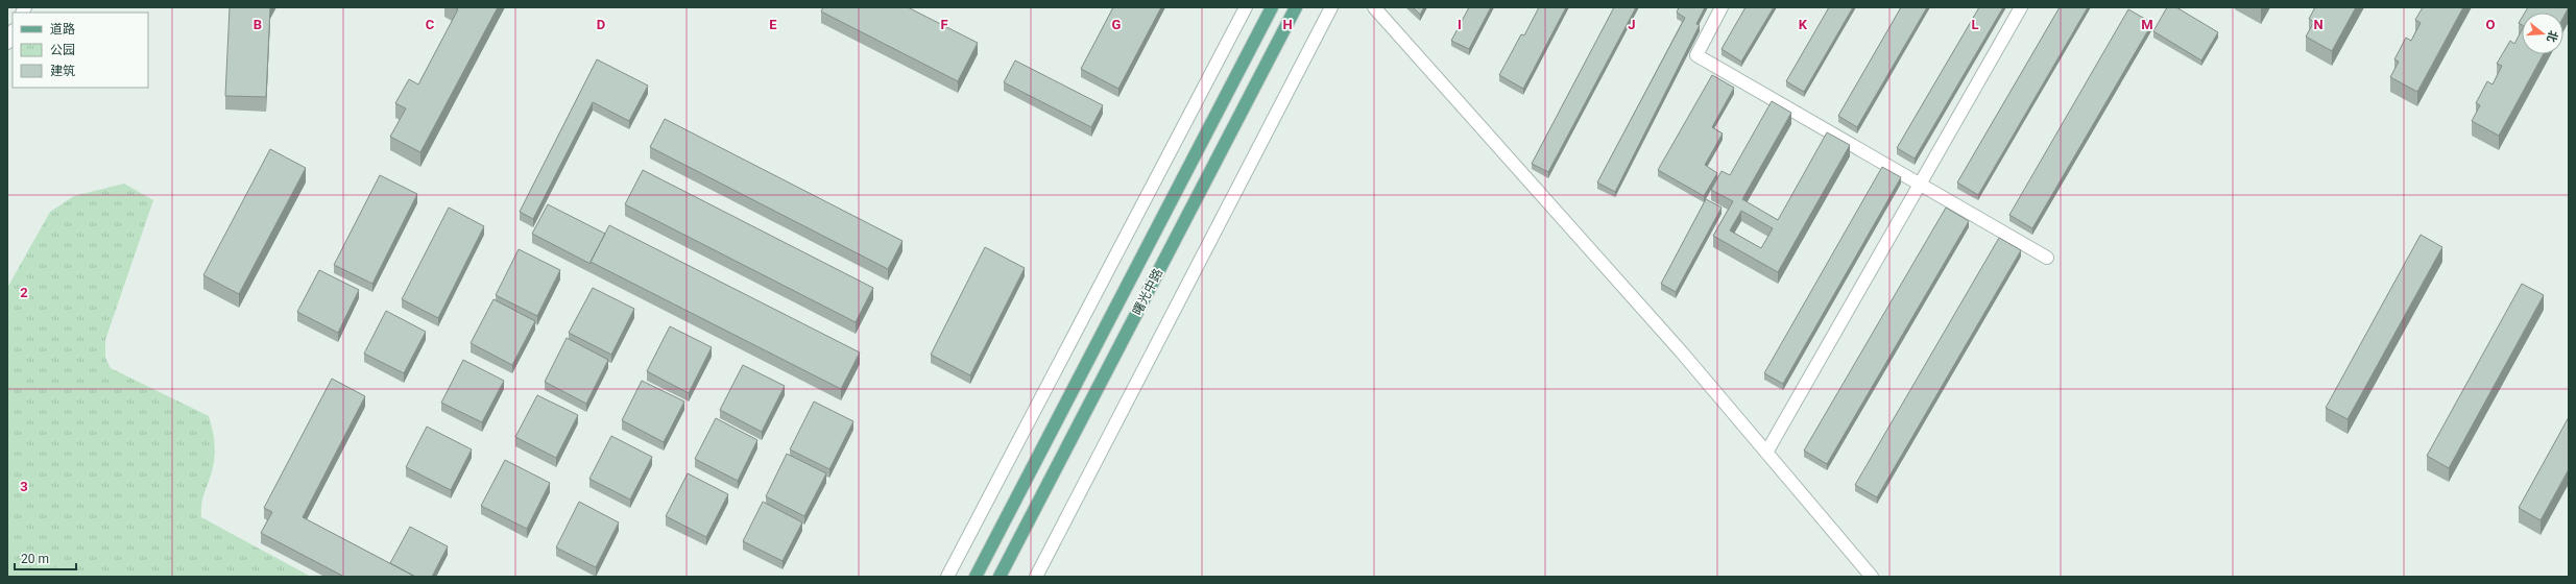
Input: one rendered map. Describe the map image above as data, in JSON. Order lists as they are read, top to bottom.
{
  "streets": {
    "main road": ["曙光中路"]
  },
  "legend": ["道路", "公园", "建筑"],
  "scale_bar": "20 m",
  "north": "right",
  "grid": {
    "columns": [
      "B",
      "C",
      "D",
      "E",
      "F",
      "G",
      "H",
      "I",
      "J",
      "K",
      "L",
      "M",
      "N",
      "O"
    ],
    "rows": ["2", "3"]
  }
}
